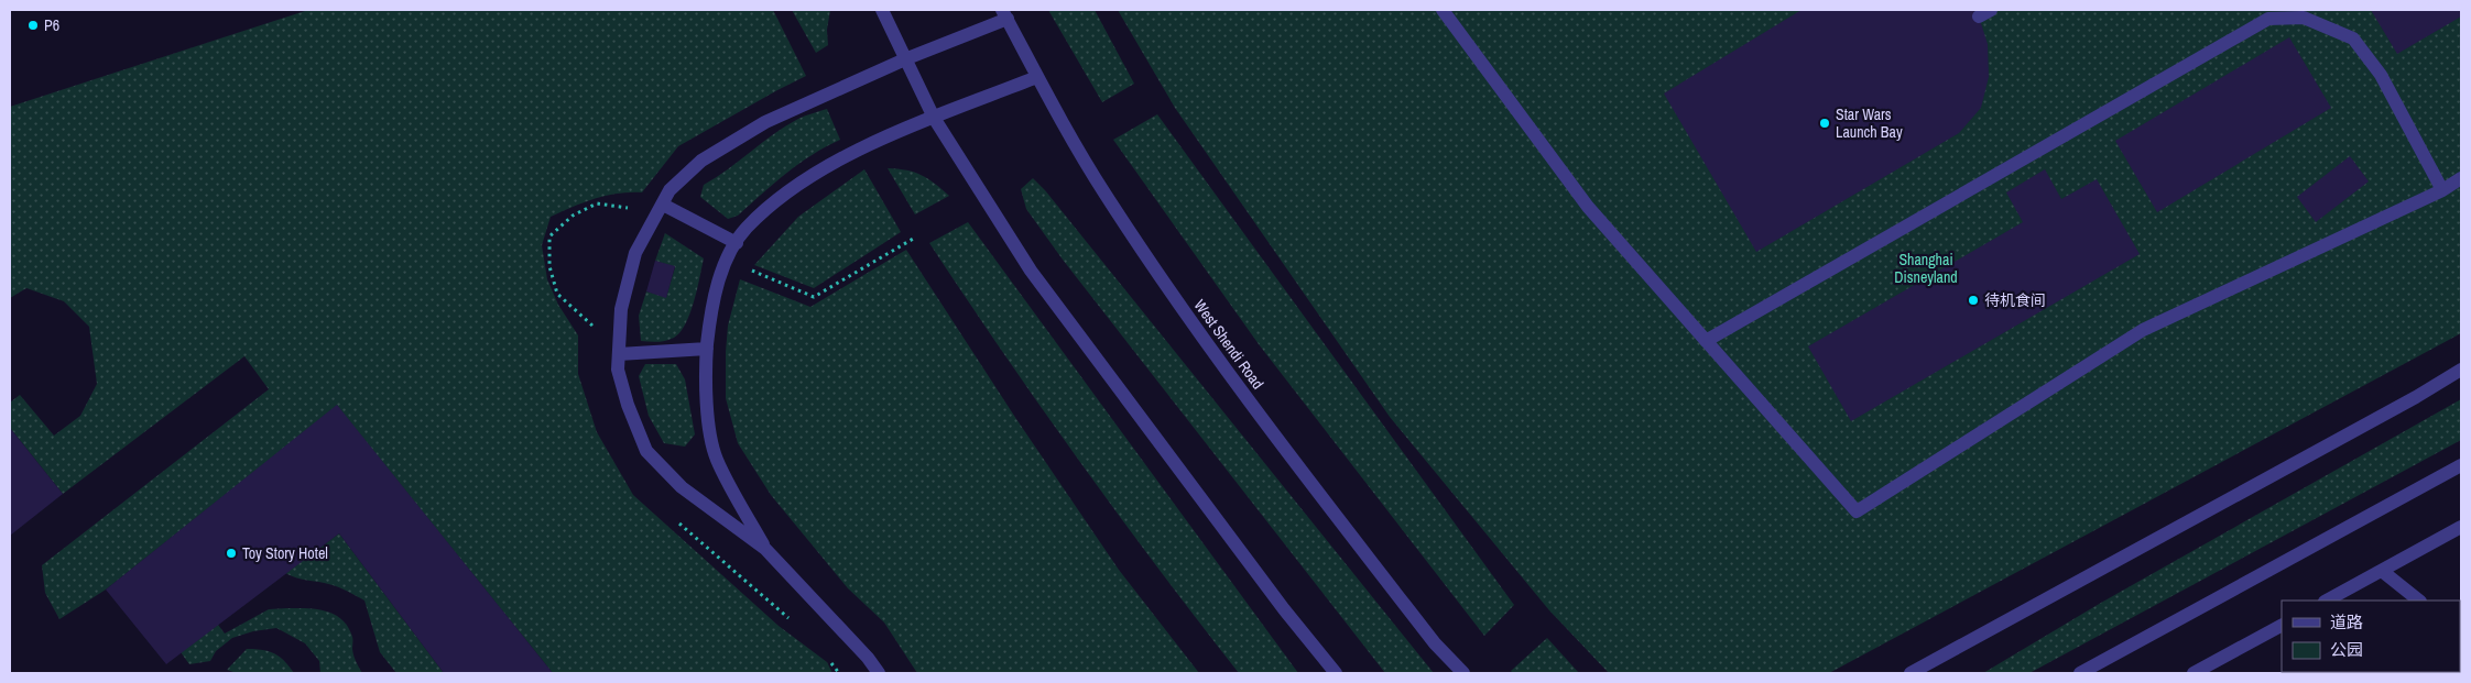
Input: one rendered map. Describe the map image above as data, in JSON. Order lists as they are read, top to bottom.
{
  "streets": {
    "street": ["West Shendi Road"]
  },
  "parks": ["Shanghai Disneyland"],
  "places": [
    "P6",
    "Star Wars Launch Bay",
    "待机食间",
    "Toy Story Hotel"
  ],
  "legend": ["道路", "公园"]
}
